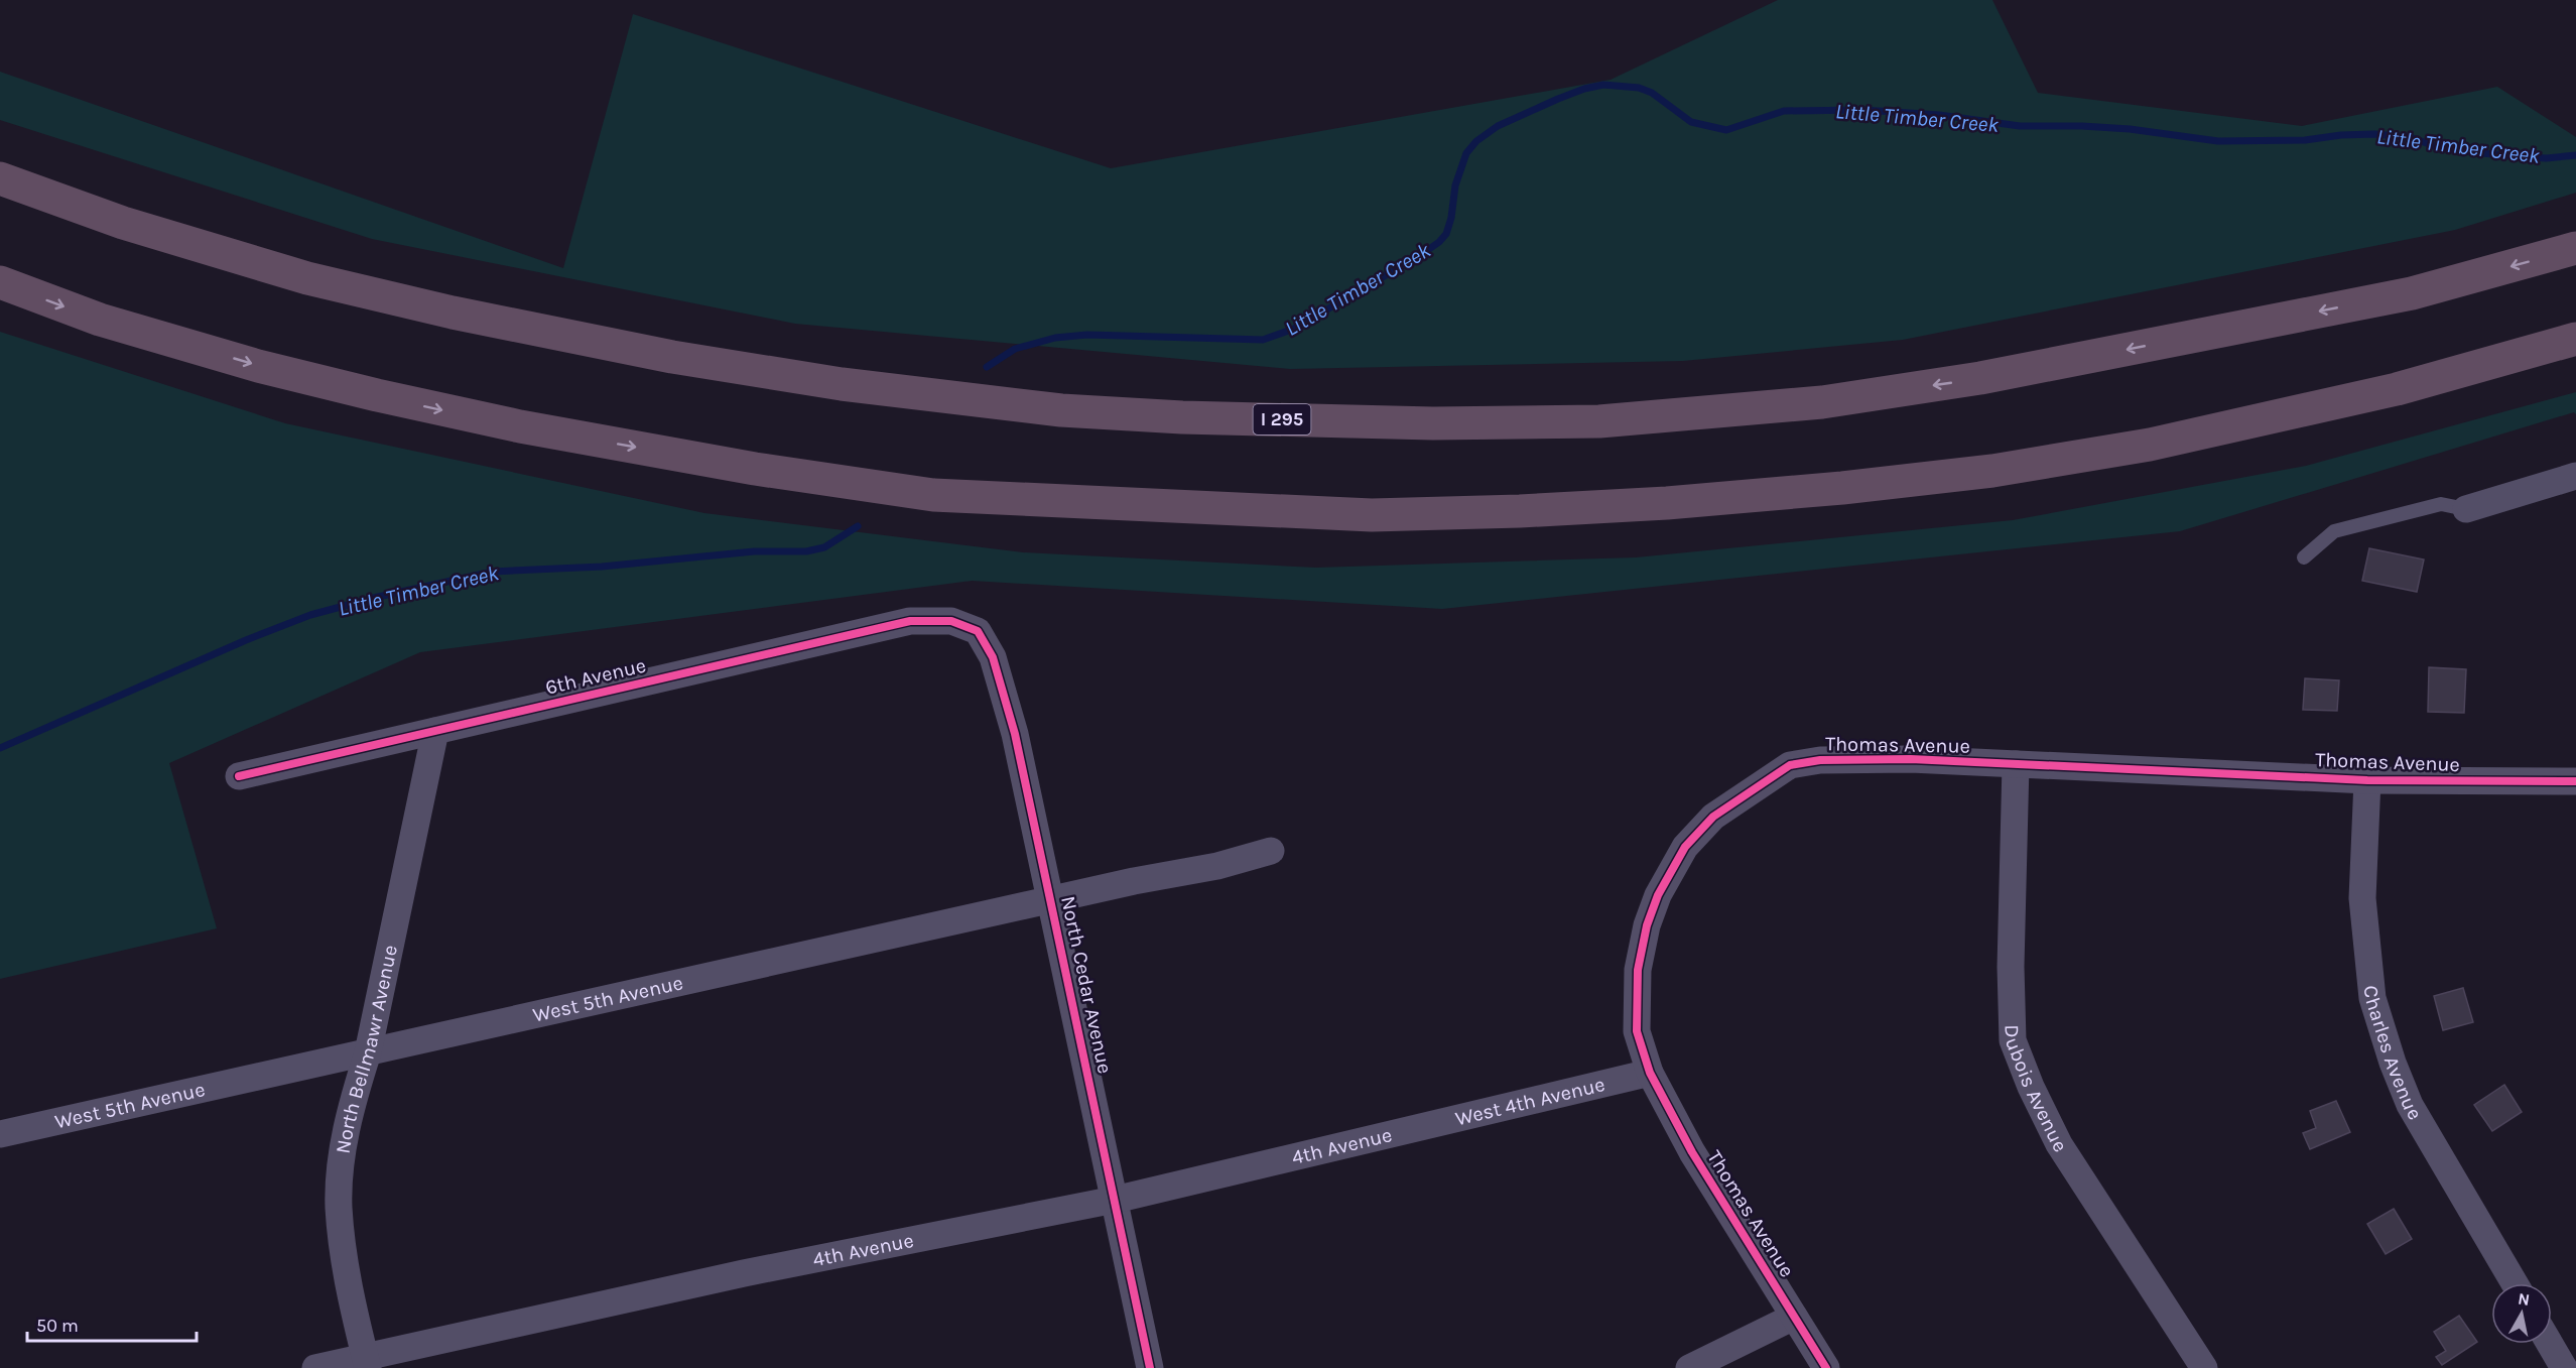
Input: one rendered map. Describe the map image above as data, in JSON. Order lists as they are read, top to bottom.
{
  "streets": {
    "highway": ["I 295"],
    "street": [
      "6th Avenue",
      "Thomas Avenue",
      "North Cedar Avenue",
      "West 5th Avenue",
      "North Bellmawr Avenue",
      "Charles Avenue",
      "Dubois Avenue",
      "West 4th Avenue",
      "4th Avenue"
    ]
  },
  "crossings": [
    ["6th Avenue", "North Cedar Avenue"],
    ["6th Avenue", "North Bellmawr Avenue"],
    ["Thomas Avenue", "Charles Avenue"],
    ["Thomas Avenue", "Dubois Avenue"],
    ["Thomas Avenue", "West 4th Avenue"],
    ["North Cedar Avenue", "West 5th Avenue"],
    ["North Cedar Avenue", "4th Avenue"],
    ["West 5th Avenue", "North Bellmawr Avenue"],
    ["North Bellmawr Avenue", "4th Avenue"],
    ["West 4th Avenue", "4th Avenue"]
  ],
  "water": ["Little Timber Creek"],
  "scale_bar": "50 m",
  "north": "top"
}
